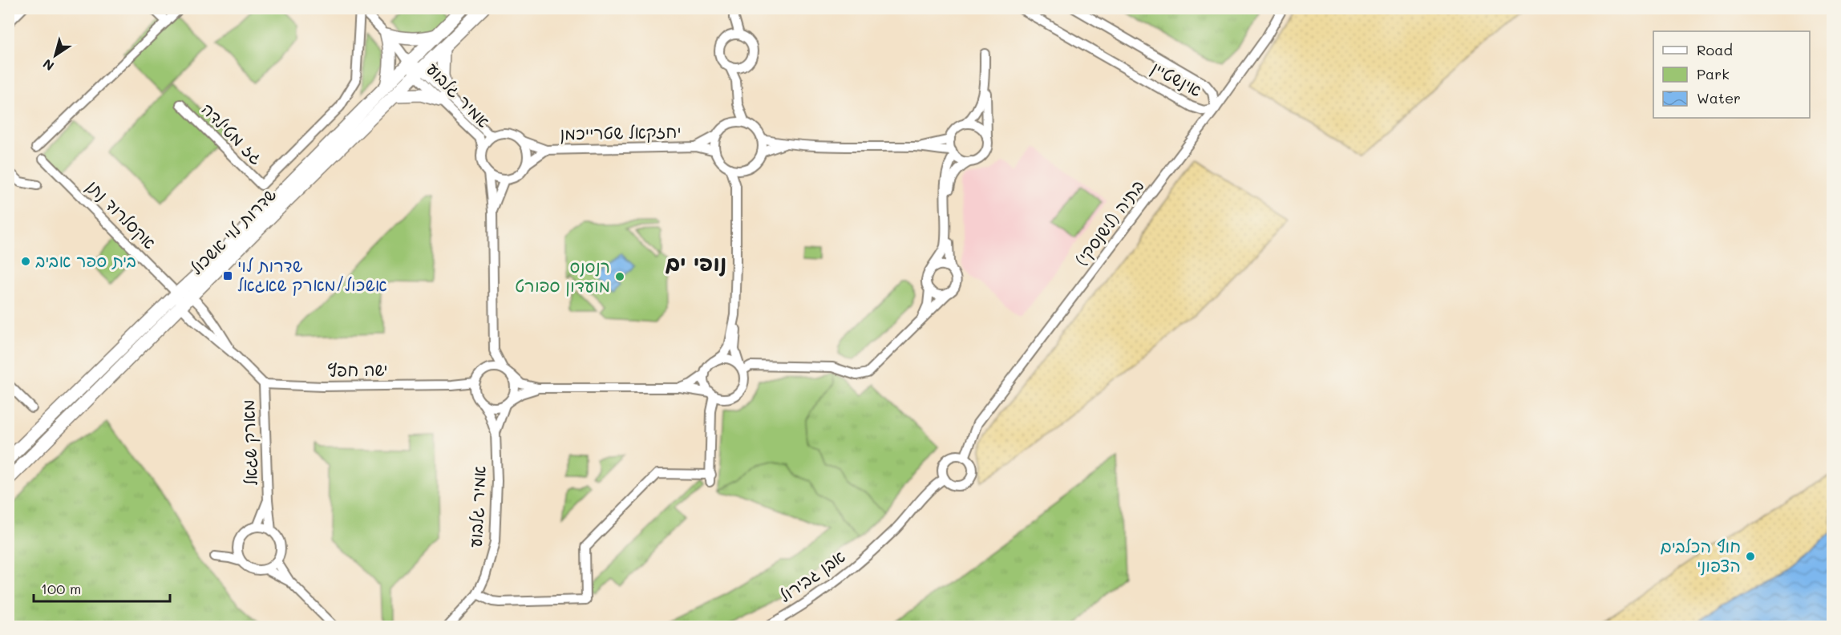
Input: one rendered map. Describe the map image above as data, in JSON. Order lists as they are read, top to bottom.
{
  "streets": {
    "street": [
      "אינשטיין",
      "אמיר גלבוע",
      "יחזקאל שטרייכמן",
      "גז מטילדה",
      "אקסלרוד נתן",
      "בתיה (לישנסקי)",
      "שדרות לוי אשכול",
      "ישה חפץ",
      "מארק שגאל",
      "אבן גבירול"
    ]
  },
  "crossings": [
    ["אינשטיין", "בתיה (לישנסקי)"],
    ["אמיר גלבוע", "יחזקאל שטרייכמן"],
    ["אמיר גלבוע", "שדרות לוי אשכול"],
    ["אמיר גלבוע", "ישה חפץ"],
    ["גז מטילדה", "שדרות לוי אשכול"],
    ["אקסלרוד נתן", "שדרות לוי אשכול"],
    ["בתיה (לישנסקי)", "אבן גבירול"],
    ["ישה חפץ", "מארק שגאל"]
  ],
  "districts": ["נופי ים"],
  "places": {
    "other": ["בית ספר אביב", "רנסנס מועדון ספורט", "חוף הכלבים הצפוני"],
    "transit": ["שדרות לוי אשכול/מארק שאגאל"]
  },
  "legend": ["Road", "Park", "Water"],
  "scale_bar": "100 m",
  "north": "bottom left"
}
